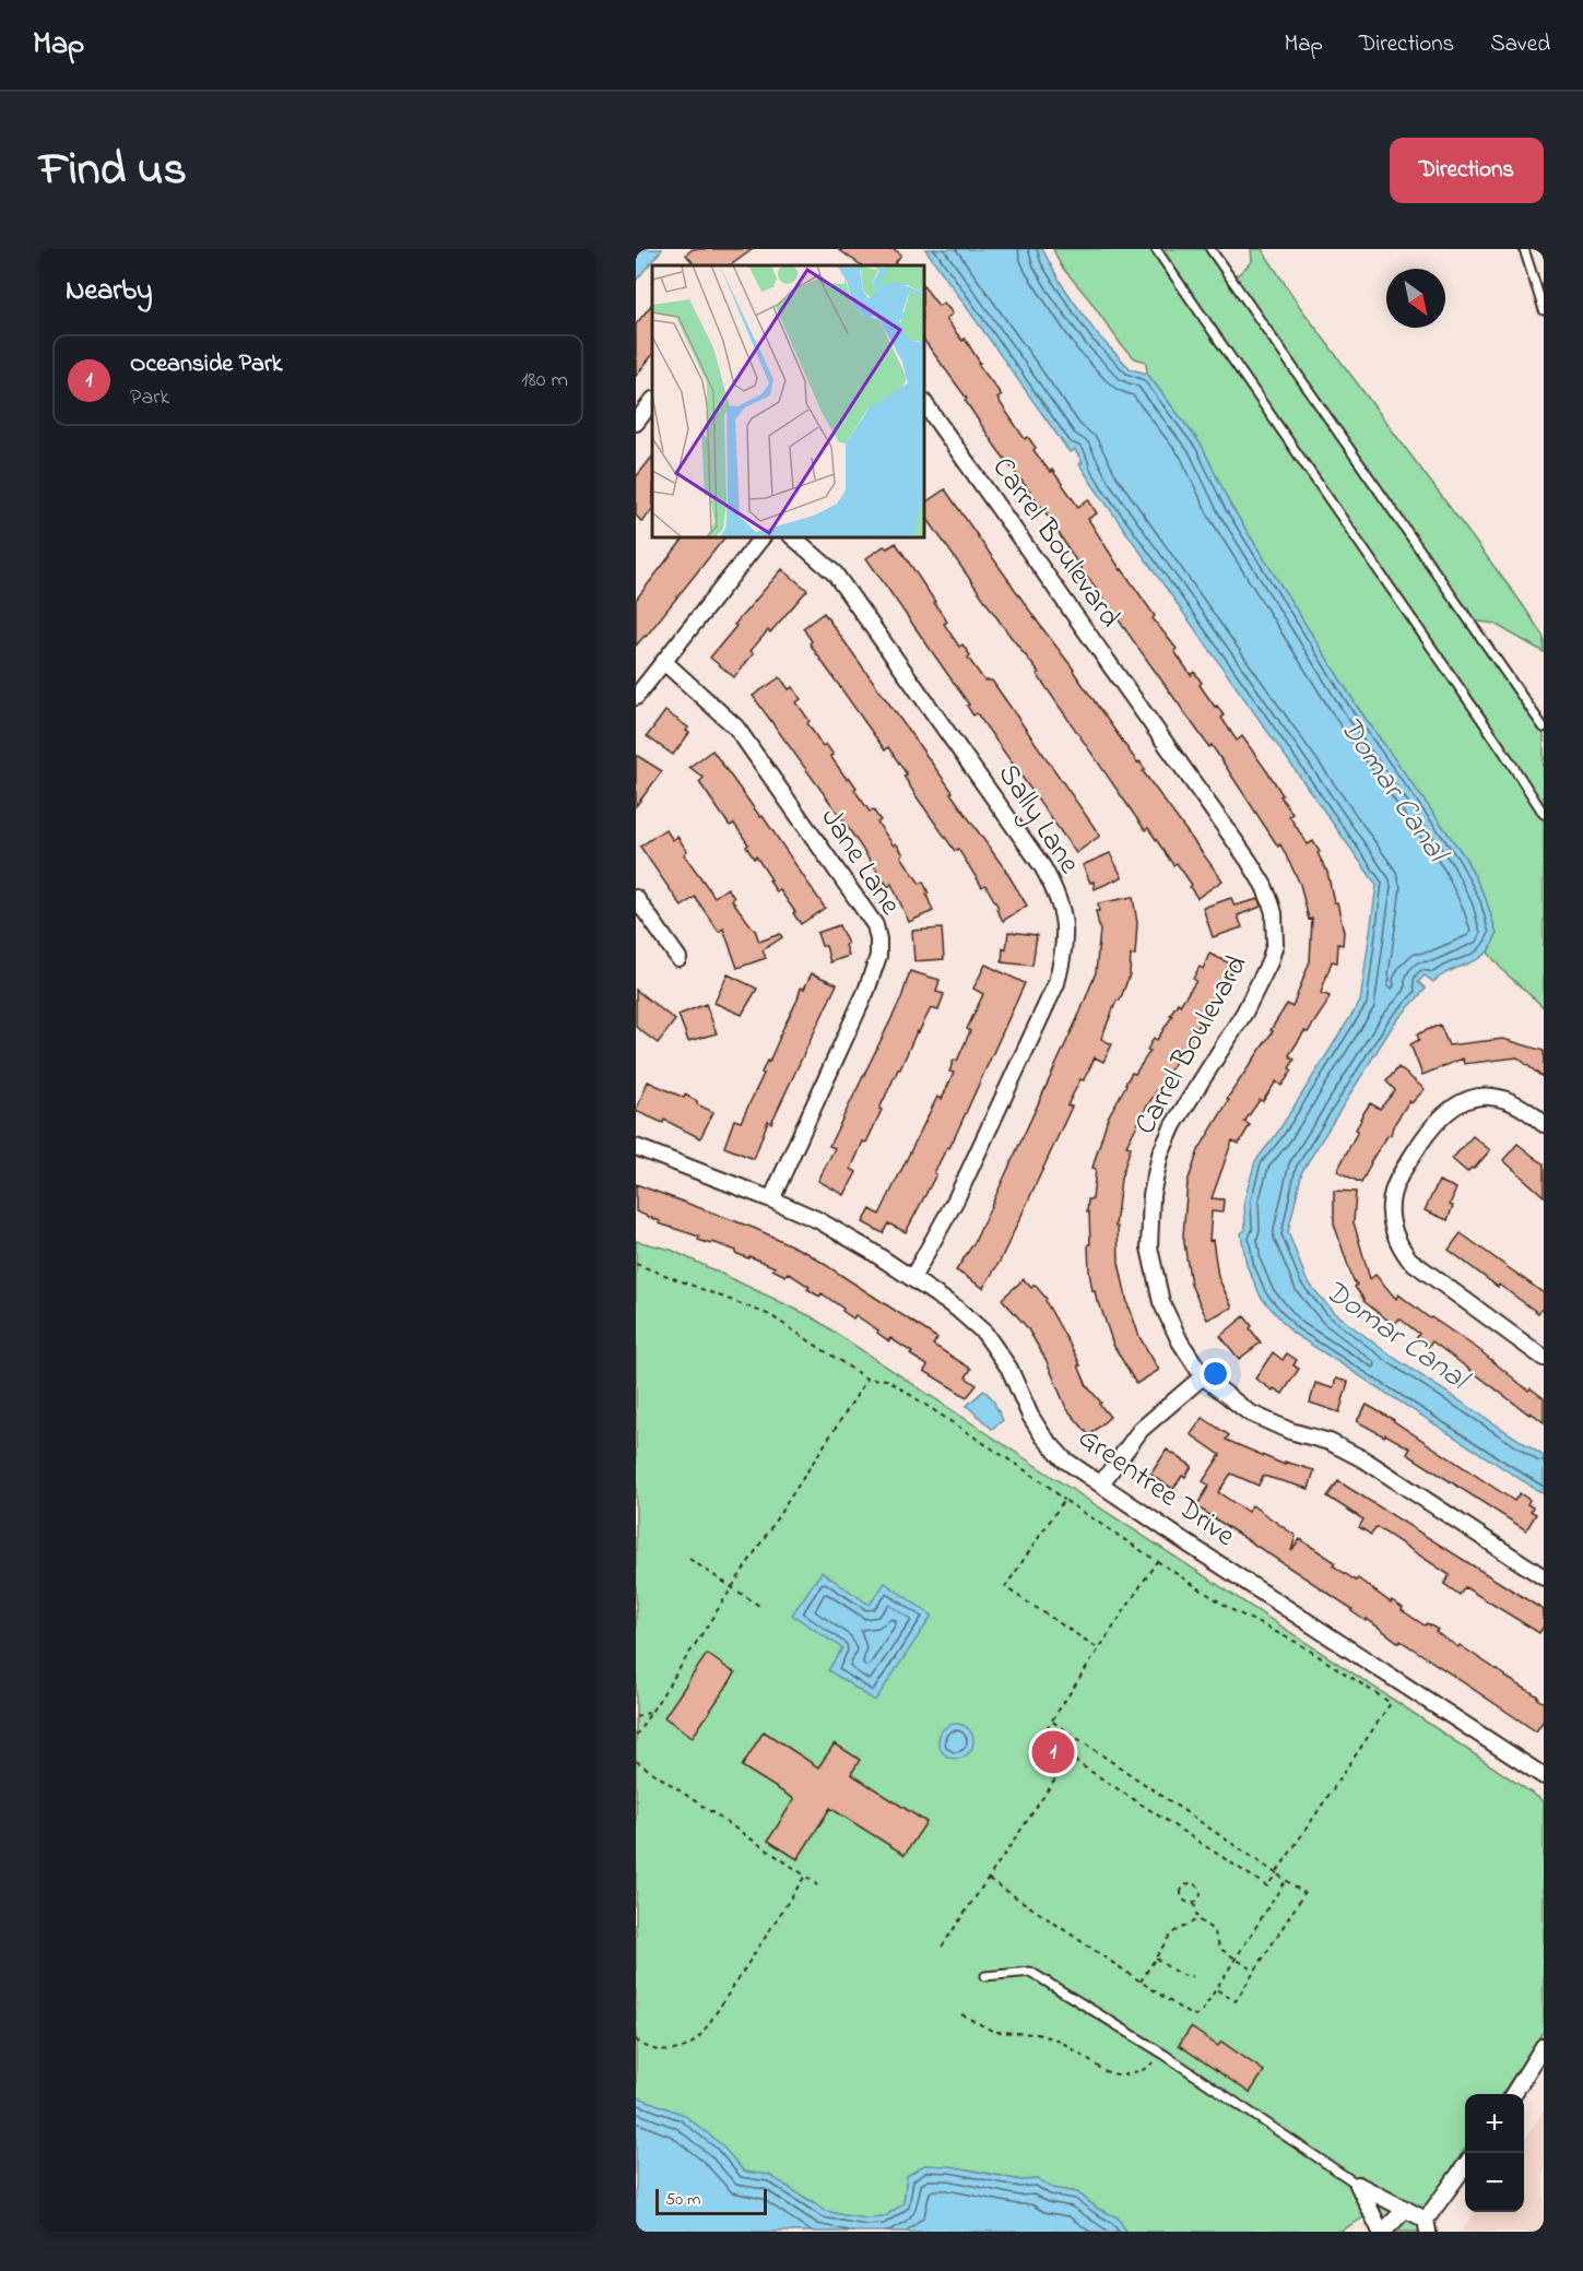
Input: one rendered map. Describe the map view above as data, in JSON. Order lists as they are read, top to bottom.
{
  "streets": {
    "street": [
      "Carrel Boulevard",
      "Sally Lane",
      "Jane Lane",
      "Greentree Drive"
    ]
  },
  "crossings": [
    ["Sally Lane", "Greentree Drive"],
    ["Jane Lane", "Greentree Drive"]
  ],
  "water": ["Domar Canal"],
  "scale_bar": "50 m",
  "north": "bottom right",
  "page": {
    "header": "Map",
    "nav": ["Map", "Directions", "Saved"],
    "title": "Find us",
    "buttons": "Directions",
    "heading": "Nearby",
    "list": [
      {
        "mark": "1",
        "name": "Oceanside Park",
        "note": "Park",
        "value": "180 m"
      }
    ],
    "pins": "1",
    "map_buttons": ["+", "−"],
    "scale": "50 m"
  }
}
